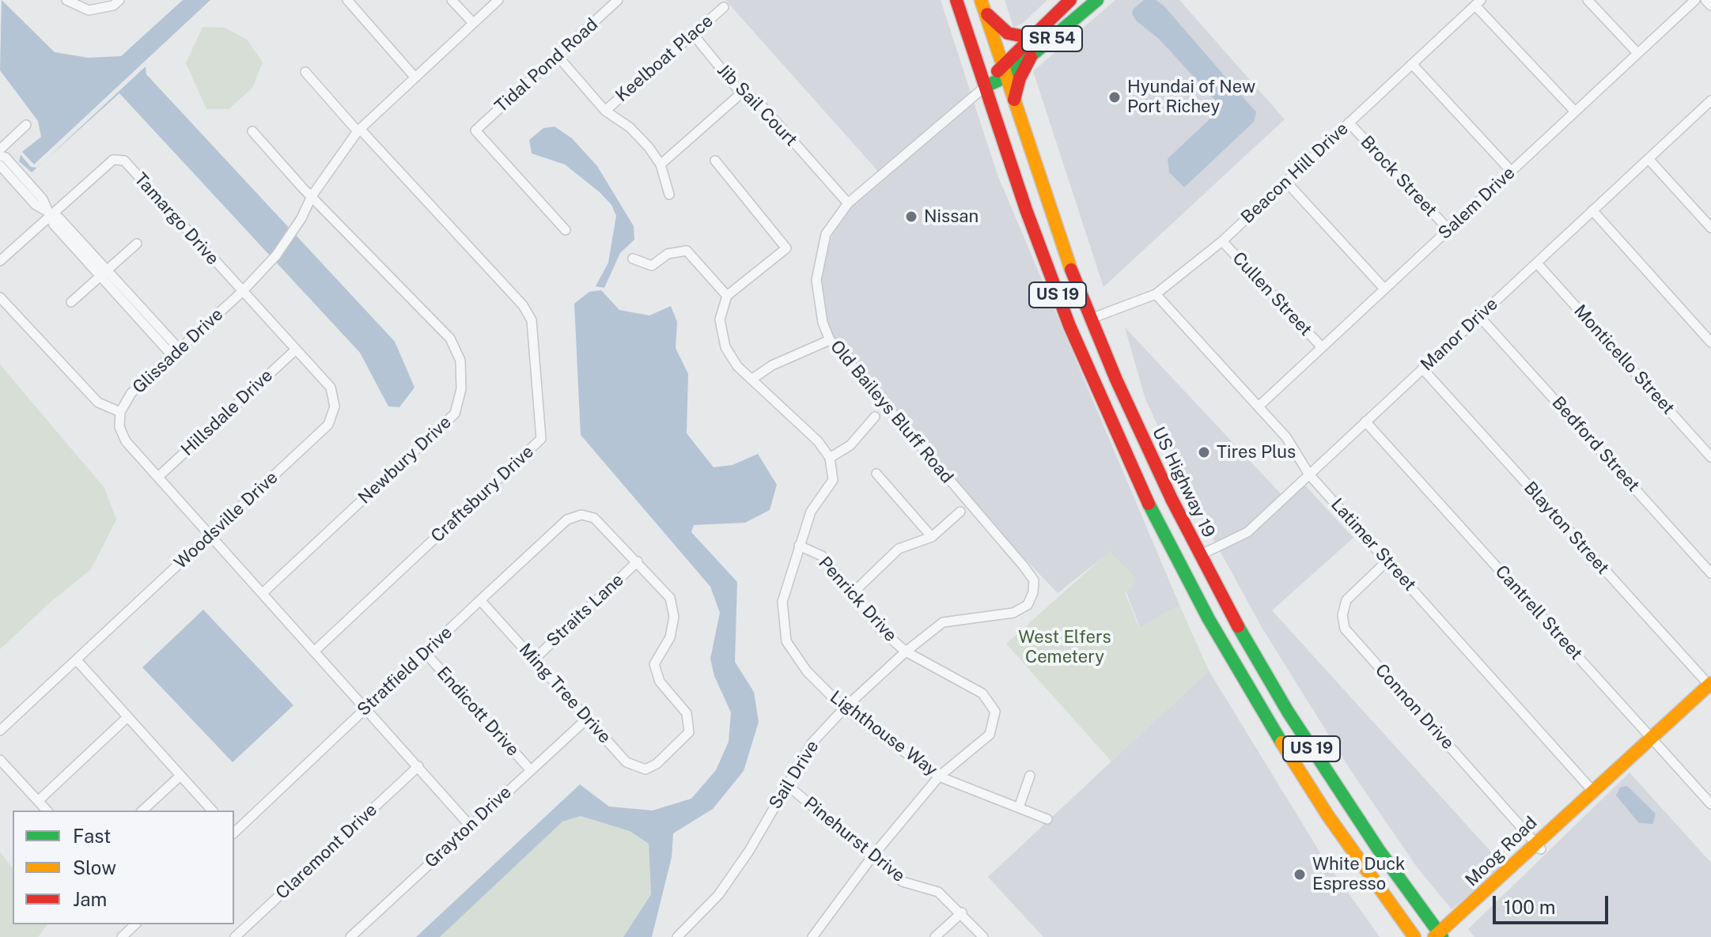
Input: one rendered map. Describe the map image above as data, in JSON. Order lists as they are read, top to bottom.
{
  "streets": {
    "main road": [
      "SR 54",
      "US 19",
      "US Highway 19",
      "Moog Road"
    ],
    "street": [
      "Keelboat Place",
      "Tidal Pond Road",
      "Jib Sail Court",
      "Beacon Hill Drive",
      "Brock Street",
      "Salem Drive",
      "Tamargo Drive",
      "Cullen Street",
      "Manor Drive",
      "Glissade Drive",
      "Monticello Street",
      "Old Baileys Bluff Road",
      "Hillsdale Drive",
      "Bedford Street",
      "Newbury Drive",
      "Craftsbury Drive",
      "Woodsville Drive",
      "Blayton Street",
      "Latimer Street",
      "Penrick Drive",
      "Straits Lane",
      "Cantrell Street",
      "Stratfield Drive",
      "Ming Tree Drive",
      "Connon Drive",
      "Endicott Drive",
      "Lighthouse Way",
      "Sail Drive",
      "Grayton Drive",
      "Pinehurst Drive",
      "Claremont Drive"
    ]
  },
  "crossings": [
    ["SR 54", "US 19"],
    ["SR 54", "Old Baileys Bluff Road"],
    ["SR 54", "US Highway 19"],
    ["Keelboat Place", "Jib Sail Court"],
    ["Jib Sail Court", "Old Baileys Bluff Road"],
    ["Beacon Hill Drive", "Brock Street"],
    ["Beacon Hill Drive", "Cullen Street"],
    ["Beacon Hill Drive", "US Highway 19"],
    ["Beacon Hill Drive", "Latimer Street"],
    ["Brock Street", "Salem Drive"],
    ["Salem Drive", "Cullen Street"],
    ["Salem Drive", "Latimer Street"],
    ["Tamargo Drive", "Glissade Drive"],
    ["Tamargo Drive", "Woodsville Drive"],
    ["US 19", "Old Baileys Bluff Road"],
    ["Manor Drive", "Monticello Street"],
    ["Manor Drive", "Bedford Street"],
    ["Manor Drive", "US Highway 19"],
    ["Manor Drive", "Blayton Street"],
    ["Manor Drive", "Latimer Street"],
    ["Manor Drive", "Cantrell Street"],
    ["Glissade Drive", "Hillsdale Drive"],
    ["Glissade Drive", "Newbury Drive"],
    ["Glissade Drive", "Craftsbury Drive"],
    ["Glissade Drive", "Woodsville Drive"],
    ["Glissade Drive", "Stratfield Drive"],
    ["Glissade Drive", "Grayton Drive"],
    ["Glissade Drive", "Claremont Drive"],
    ["Old Baileys Bluff Road", "Sail Drive"],
    ["Hillsdale Drive", "Woodsville Drive"],
    ["US Highway 19", "Moog Road"],
    ["Blayton Street", "Moog Road"],
    ["Latimer Street", "Connon Drive"],
    ["Latimer Street", "Moog Road"],
    ["Penrick Drive", "Lighthouse Way"],
    ["Penrick Drive", "Sail Drive"],
    ["Penrick Drive", "Pinehurst Drive"],
    ["Straits Lane", "Stratfield Drive"],
    ["Straits Lane", "Ming Tree Drive"],
    ["Cantrell Street", "Moog Road"],
    ["Stratfield Drive", "Ming Tree Drive"],
    ["Stratfield Drive", "Endicott Drive"],
    ["Ming Tree Drive", "Grayton Drive"],
    ["Connon Drive", "Moog Road"],
    ["Endicott Drive", "Grayton Drive"],
    ["Lighthouse Way", "Sail Drive"],
    ["Sail Drive", "Pinehurst Drive"]
  ],
  "parks": ["West Elfers Cemetery"],
  "places": [
    "Hyundai of New Port Richey",
    "Nissan",
    "Tires Plus",
    "White Duck Espresso"
  ],
  "legend": ["Fast", "Slow", "Jam"],
  "scale_bar": "100 m"
}
